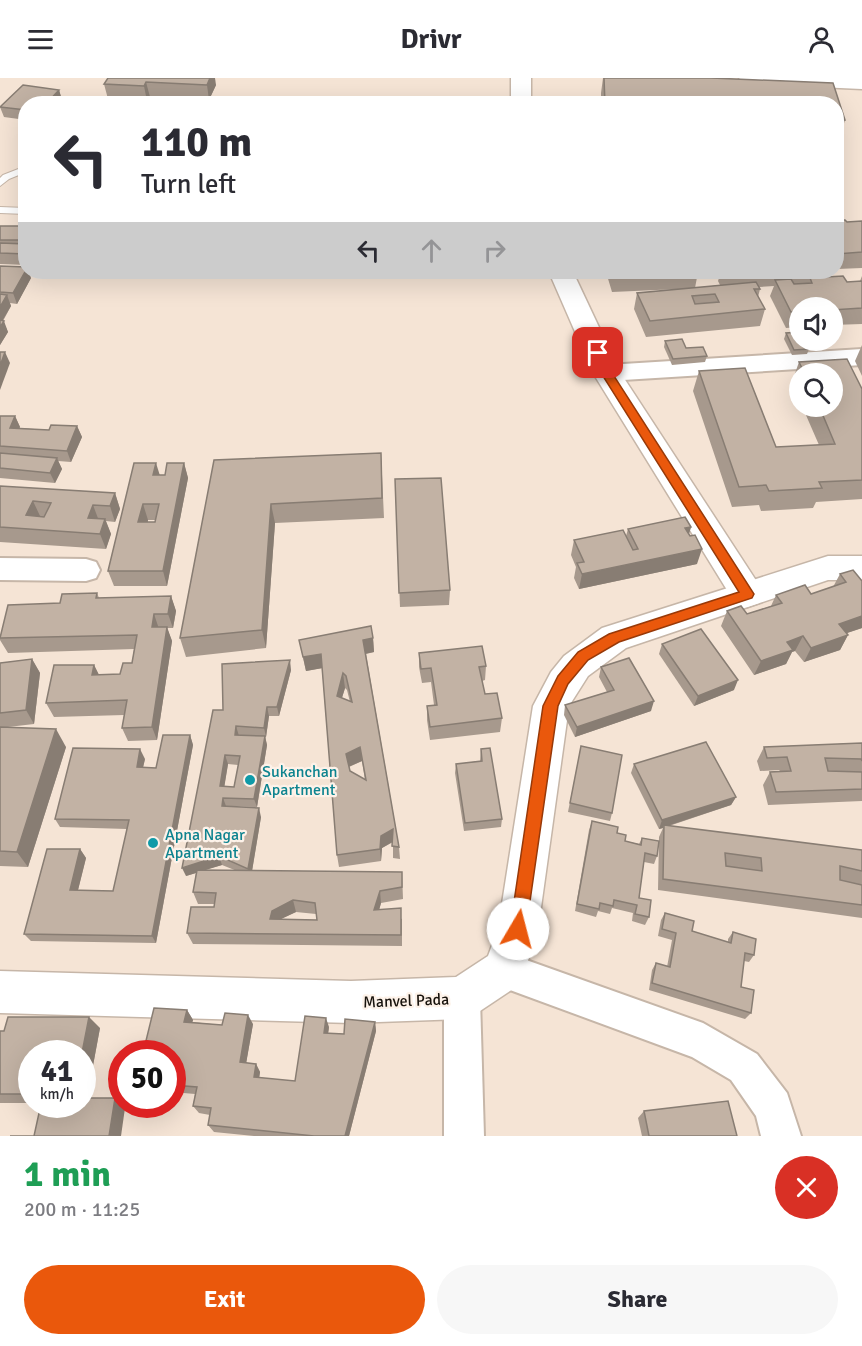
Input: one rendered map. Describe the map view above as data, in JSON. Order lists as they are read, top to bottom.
{
  "streets": {
    "main road": ["Manvel Pada"]
  },
  "places": ["Sukanchan Apartment", "Apna Nagar Apartment"],
  "page": {
    "header": "Drivr",
    "turn": ["110 m", "Turn left"],
    "speed": "41 km/h",
    "limit": "50",
    "heading": ["1 min", "200 m · 11:25"],
    "buttons": ["Exit", "Share"]
  }
}
